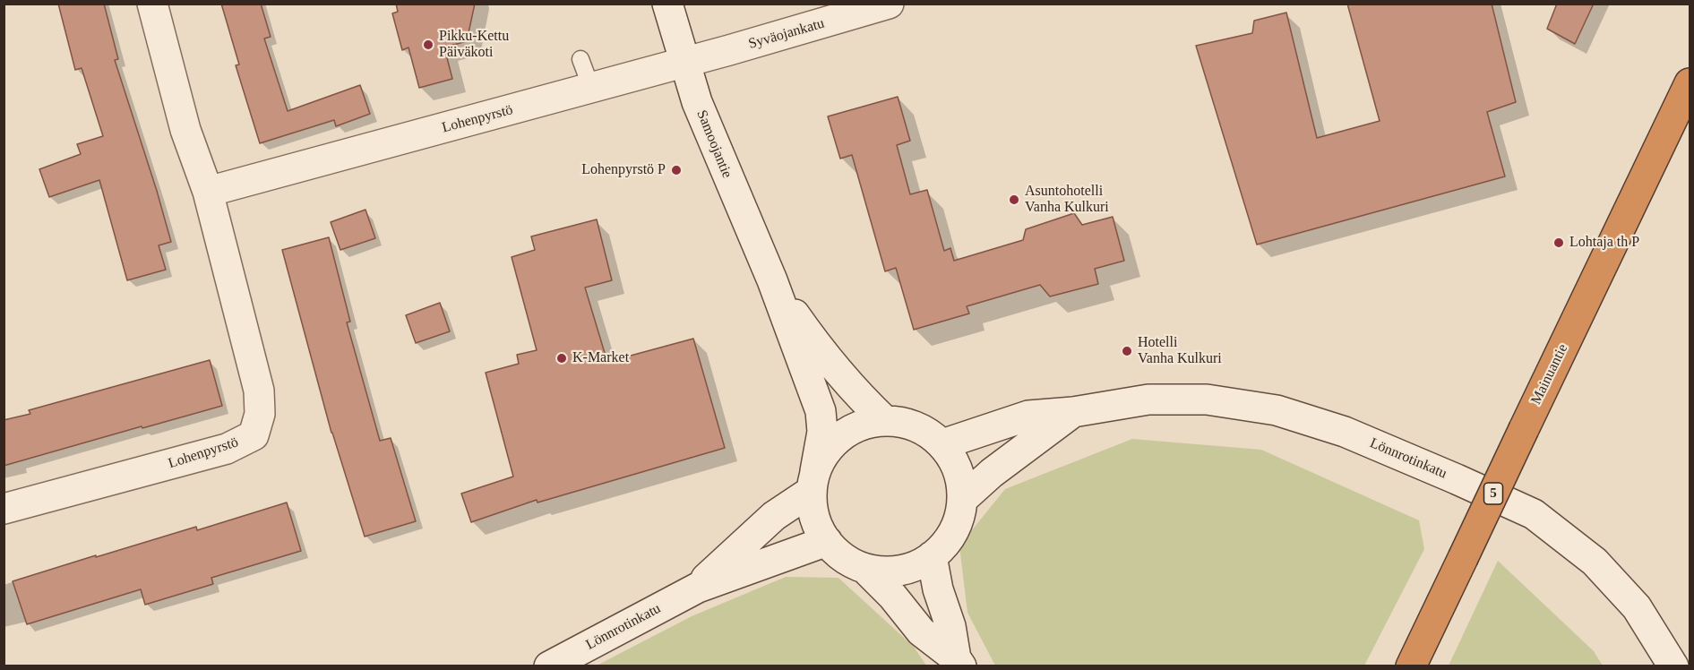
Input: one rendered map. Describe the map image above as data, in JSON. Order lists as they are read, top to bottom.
{
  "streets": {
    "highway": ["Mainuantie", "5"],
    "street": [
      "Syväojankatu",
      "Lohenpyrstö",
      "Samoojantie",
      "Lönnrotinkatu"
    ]
  },
  "crossings": [
    ["Syväojankatu", "Lohenpyrstö"],
    ["Syväojankatu", "Samoojantie"],
    ["Lohenpyrstö", "Samoojantie"],
    ["Samoojantie", "Lönnrotinkatu"]
  ],
  "places": [
    "Pikku-Kettu Päiväkoti",
    "Lohenpyrstö P",
    "Asuntohotelli Vanha Kulkuri",
    "Lohtaja th P",
    "Hotelli Vanha Kulkuri",
    "K-Market"
  ]
}
